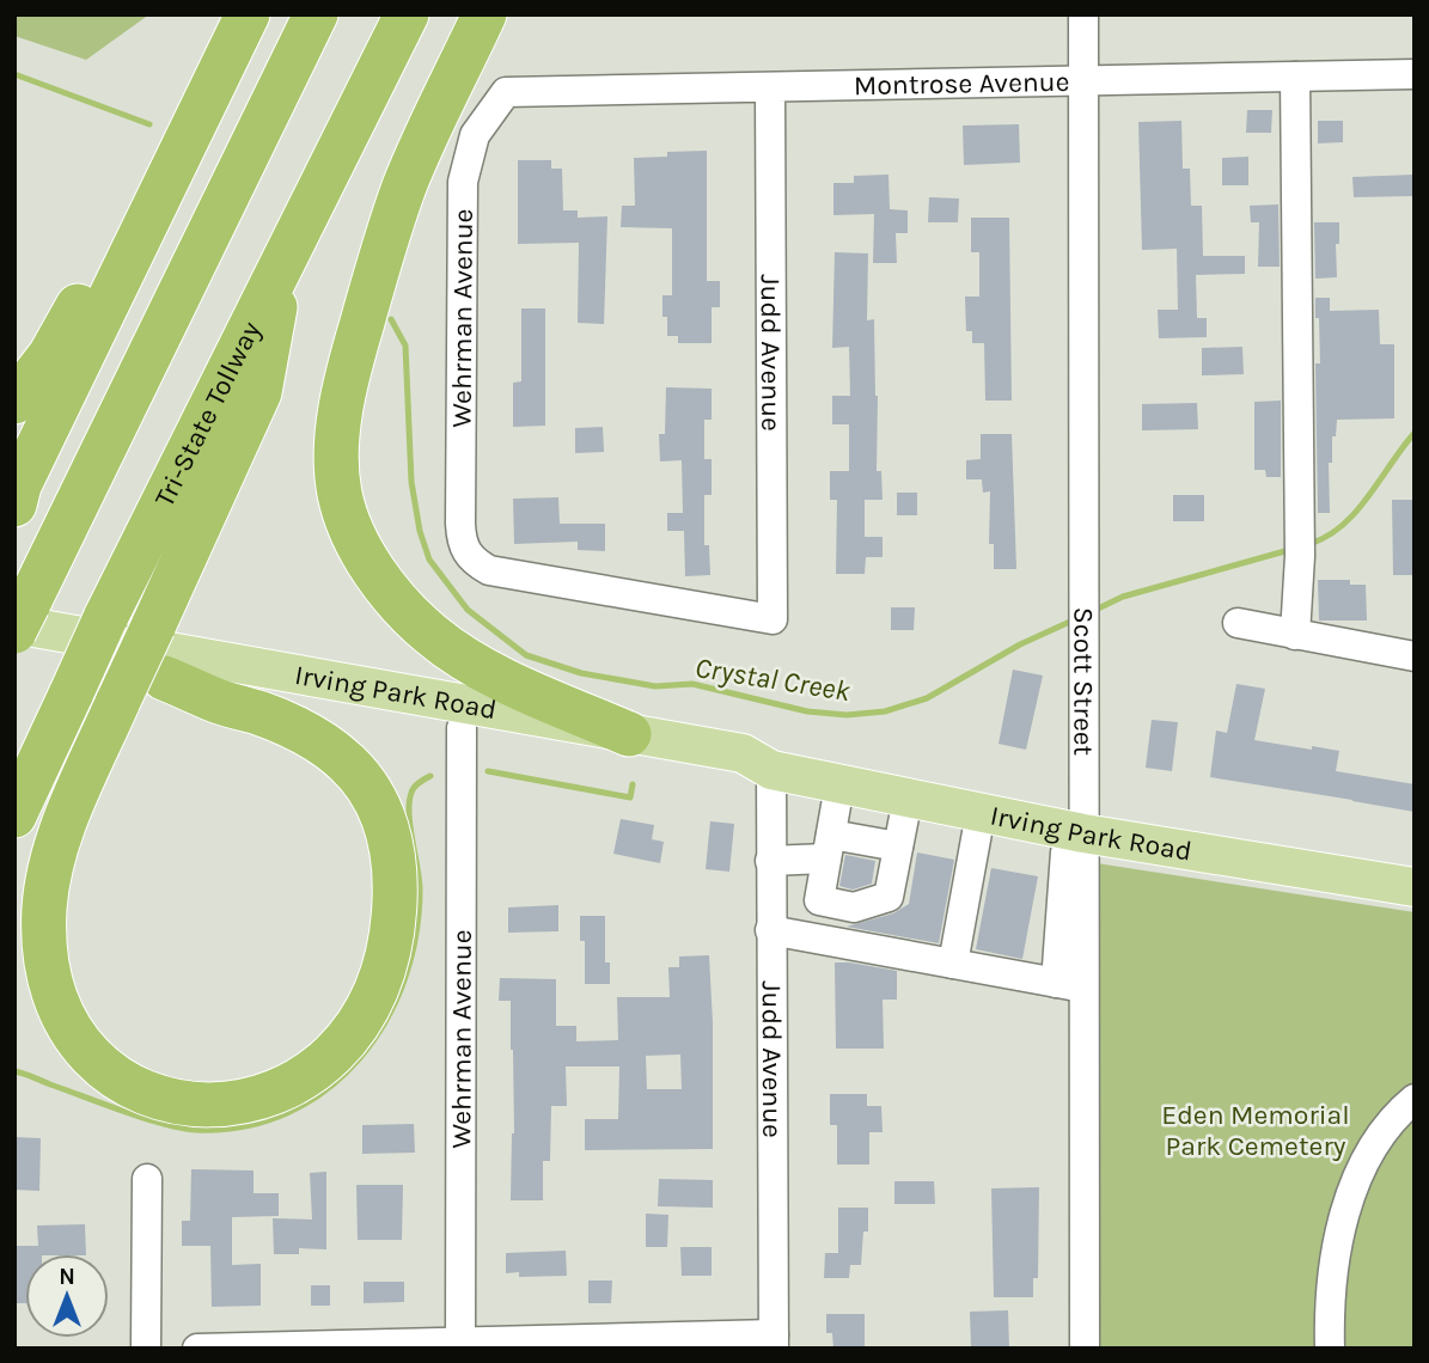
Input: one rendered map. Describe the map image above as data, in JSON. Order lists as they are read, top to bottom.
{
  "streets": {
    "highway": ["Tri-State Tollway"],
    "main road": ["Irving Park Road"],
    "street": [
      "Montrose Avenue",
      "Wehrman Avenue",
      "Judd Avenue",
      "Scott Street"
    ]
  },
  "crossings": [
    ["Montrose Avenue", "Wehrman Avenue"],
    ["Montrose Avenue", "Judd Avenue"],
    ["Montrose Avenue", "Scott Street"],
    ["Wehrman Avenue", "Judd Avenue"],
    ["Wehrman Avenue", "Irving Park Road"],
    ["Judd Avenue", "Irving Park Road"],
    ["Scott Street", "Irving Park Road"]
  ],
  "water": ["Crystal Creek"],
  "parks": ["Eden Memorial Park Cemetery"],
  "north": "top"
}
